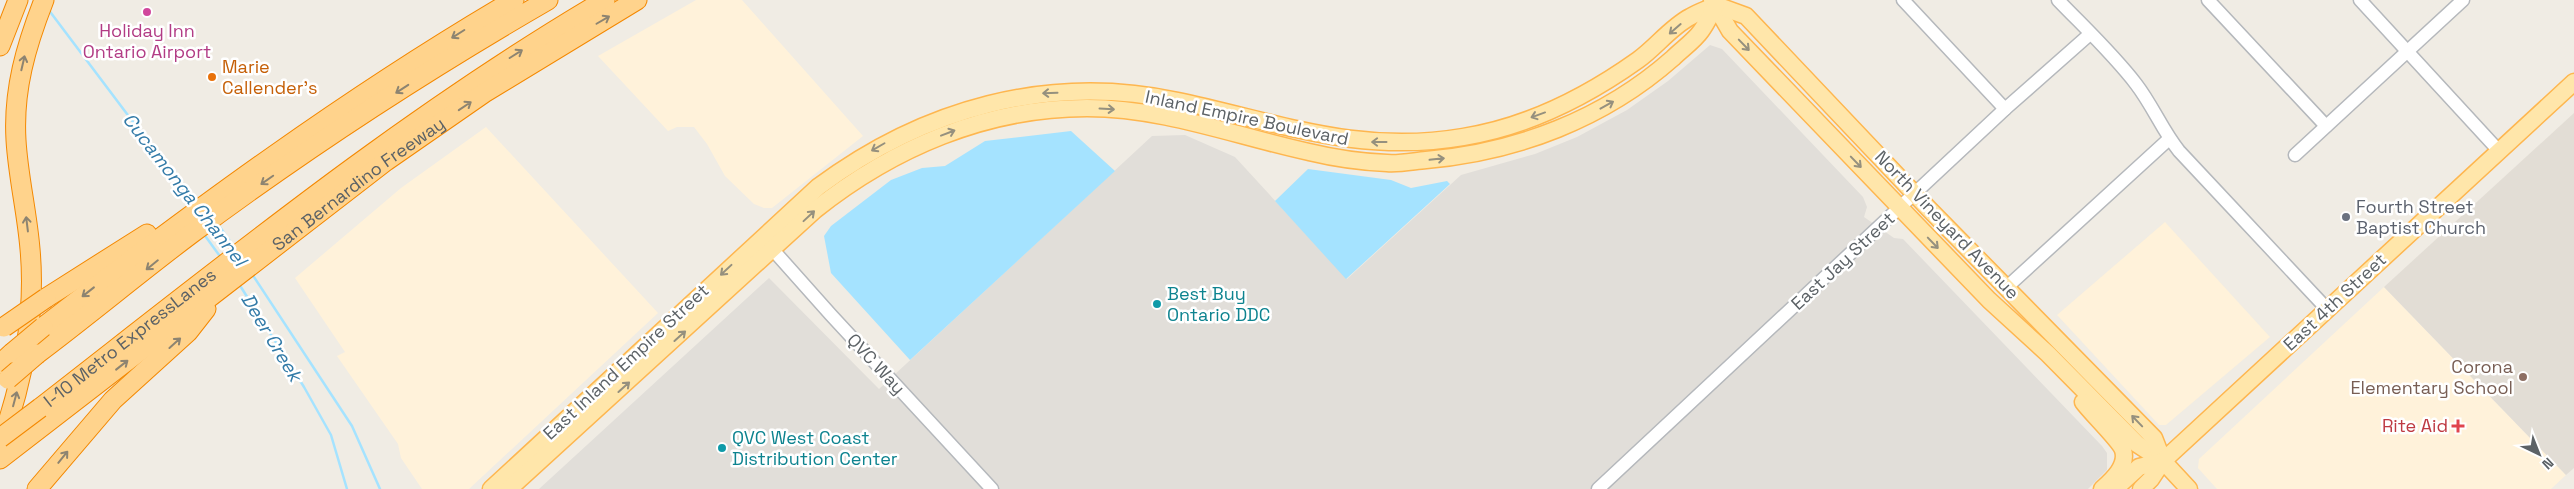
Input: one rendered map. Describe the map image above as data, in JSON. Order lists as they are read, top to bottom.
{
  "streets": {
    "highway": ["San Bernardino Freeway", "I-10 Metro ExpressLanes"],
    "main road": [
      "Inland Empire Boulevard",
      "North Vineyard Avenue",
      "East 4th Street",
      "East Inland Empire Street"
    ],
    "street": ["East Jay Street", "QVC Way"]
  },
  "crossings": [
    ["Inland Empire Boulevard", "North Vineyard Avenue"],
    ["Inland Empire Boulevard", "East Inland Empire Street"],
    ["Inland Empire Boulevard", "QVC Way"],
    ["San Bernardino Freeway", "I-10 Metro ExpressLanes"],
    ["North Vineyard Avenue", "East Jay Street"],
    ["North Vineyard Avenue", "East 4th Street"],
    ["East Inland Empire Street", "QVC Way"]
  ],
  "water": ["Cucamonga Channel", "Deer Creek"],
  "places": {
    "other": [
      "Holiday Inn Ontario Airport",
      "Marie Callender's",
      "Fourth Street Baptist Church",
      "Best Buy Ontario DDC",
      "Corona Elementary School",
      "QVC West Coast Distribution Center"
    ],
    "health": ["Rite Aid"]
  },
  "north": "bottom right"
}
